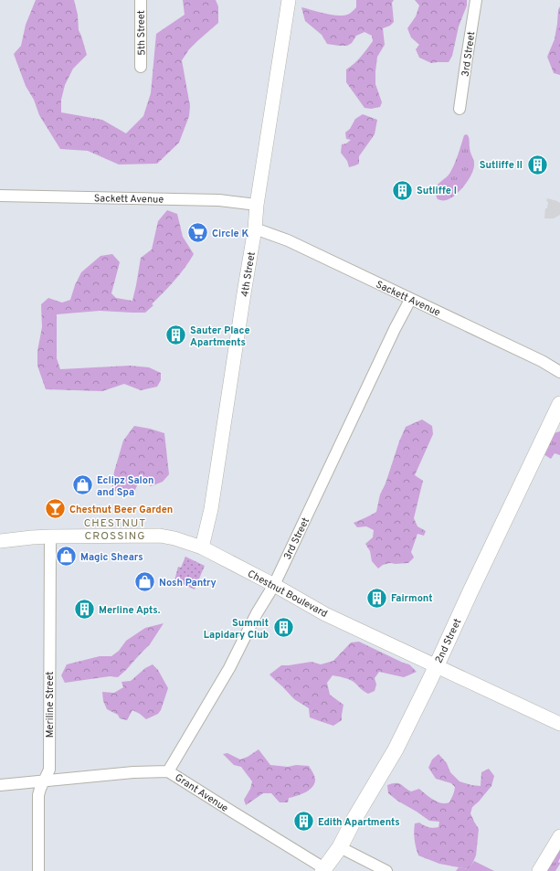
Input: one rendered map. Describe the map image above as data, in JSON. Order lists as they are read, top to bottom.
{
  "streets": {
    "main road": ["2nd Street"],
    "street": [
      "5th Street",
      "3rd Street",
      "Sackett Avenue",
      "4th Street",
      "Chestnut Boulevard",
      "Meriline Street",
      "Grant Avenue"
    ]
  },
  "crossings": [
    ["3rd Street", "Sackett Avenue"],
    ["3rd Street", "Chestnut Boulevard"],
    ["3rd Street", "Grant Avenue"],
    ["Sackett Avenue", "4th Street"],
    ["4th Street", "Chestnut Boulevard"],
    ["Chestnut Boulevard", "2nd Street"],
    ["Chestnut Boulevard", "Meriline Street"],
    ["2nd Street", "Grant Avenue"],
    ["Meriline Street", "Grant Avenue"]
  ],
  "districts": ["CHESTNUT CROSSING"],
  "places": {
    "building": [
      "Sutliffe II",
      "Sutliffe I",
      "Sauter Place Apartments",
      "Fairmont",
      "Merline Apts.",
      "Summit Lapidary Club",
      "Edith Apartments"
    ],
    "supermarket": ["Circle K"],
    "shop": ["Eclipz Salon and Spa", "Magic Shears", "Nosh Pantry"],
    "bar": ["Chestnut Beer Garden"]
  }
}
